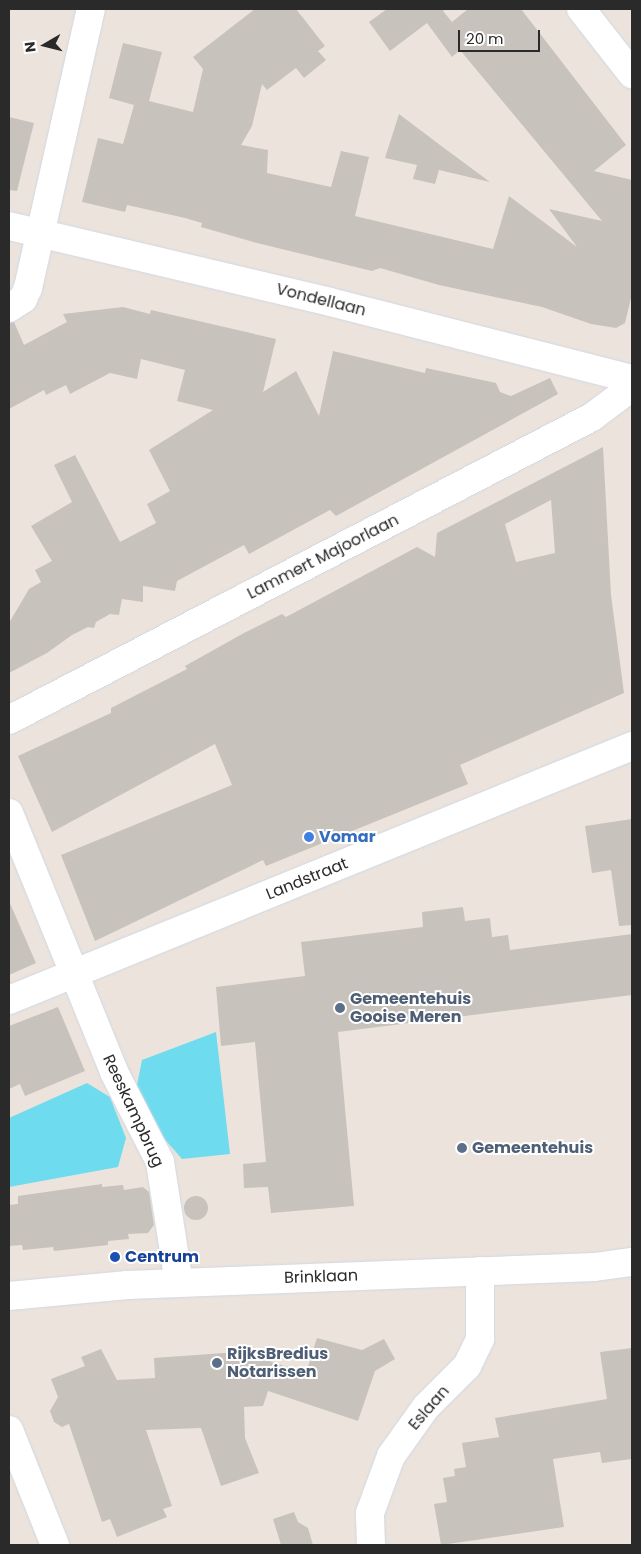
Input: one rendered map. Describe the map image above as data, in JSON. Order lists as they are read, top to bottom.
{
  "streets": {
    "street": [
      "Vondellaan",
      "Lammert Majoorlaan",
      "Landstraat",
      "Reeskampbrug",
      "Brinklaan",
      "Eslaan"
    ]
  },
  "crossings": [
    ["Landstraat", "Reeskampbrug"],
    ["Reeskampbrug", "Brinklaan"],
    ["Brinklaan", "Eslaan"]
  ],
  "places": [
    "Vomar",
    "Gemeentehuis Gooise Meren",
    "Gemeentehuis",
    "Centrum",
    "RijksBredius Notarissen"
  ],
  "scale_bar": "20 m",
  "north": "left"
}
